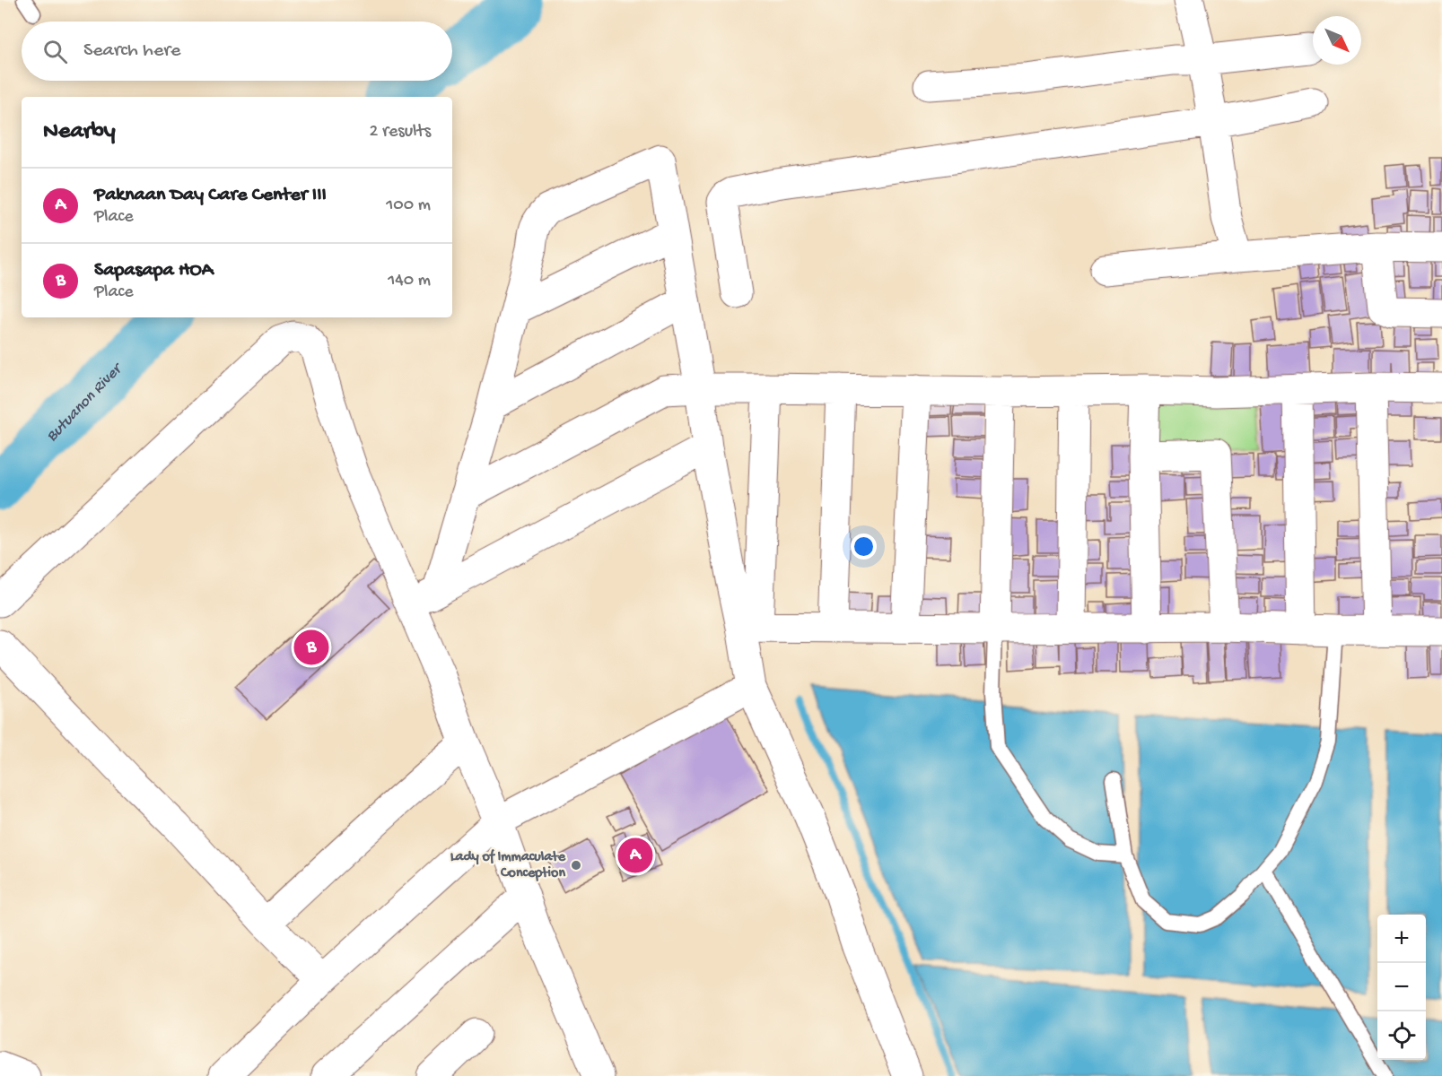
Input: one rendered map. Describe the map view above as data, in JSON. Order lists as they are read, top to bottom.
{
  "water": ["Butuanon River"],
  "places": ["Lady of Immaculate Conception"],
  "north": "bottom right",
  "page": {
    "search": "Search here",
    "heading": ["Nearby", "2 results"],
    "list": [
      {
        "mark": "A",
        "name": "Paknaan Day Care Center III",
        "note": "Place",
        "value": "100 m"
      },
      {
        "mark": "B",
        "name": "Sapasapa HOA",
        "note": "Place",
        "value": "140 m"
      }
    ],
    "pins": ["B", "A"],
    "map_buttons": ["+", "−"]
  }
}
